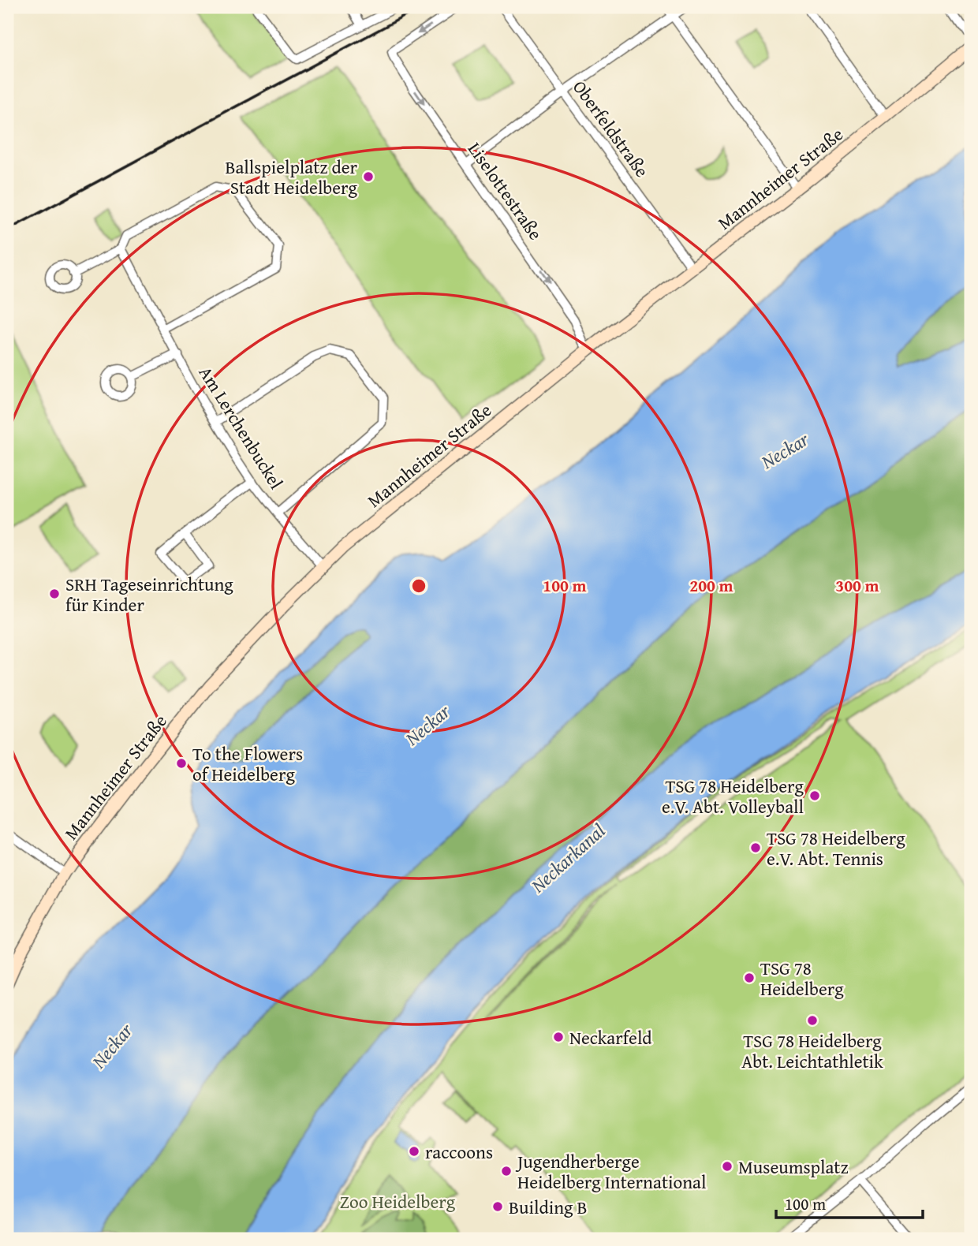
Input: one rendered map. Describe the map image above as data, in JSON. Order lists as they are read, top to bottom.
{
  "streets": {
    "street": [
      "Oberfeldstraße",
      "Mannheimer Straße",
      "Liselottestraße",
      "Am Lerchenbuckel"
    ]
  },
  "crossings": [
    ["Oberfeldstraße", "Mannheimer Straße"],
    ["Mannheimer Straße", "Liselottestraße"],
    ["Mannheimer Straße", "Am Lerchenbuckel"]
  ],
  "one_way": ["Liselottestraße"],
  "water": ["Neckar", "Neckarkanal"],
  "parks": ["Zoo Heidelberg"],
  "places": [
    "Ballspielplatz der Stadt Heidelberg",
    "SRH Tageseinrichtung für Kinder",
    "To the Flowers of Heidelberg",
    "TSG 78 Heidelberg e.V. Abt. Volleyball",
    "TSG 78 Heidelberg e.V. Abt. Tennis",
    "TSG 78 Heidelberg",
    "TSG 78 Heidelberg Abt. Leichtathletik",
    "Neckarfeld",
    "raccoons",
    "Museumsplatz",
    "Jugendherberge Heidelberg International",
    "Building B"
  ],
  "scale_bar": "100 m",
  "rings": ["100 m", "200 m", "300 m"]
}
